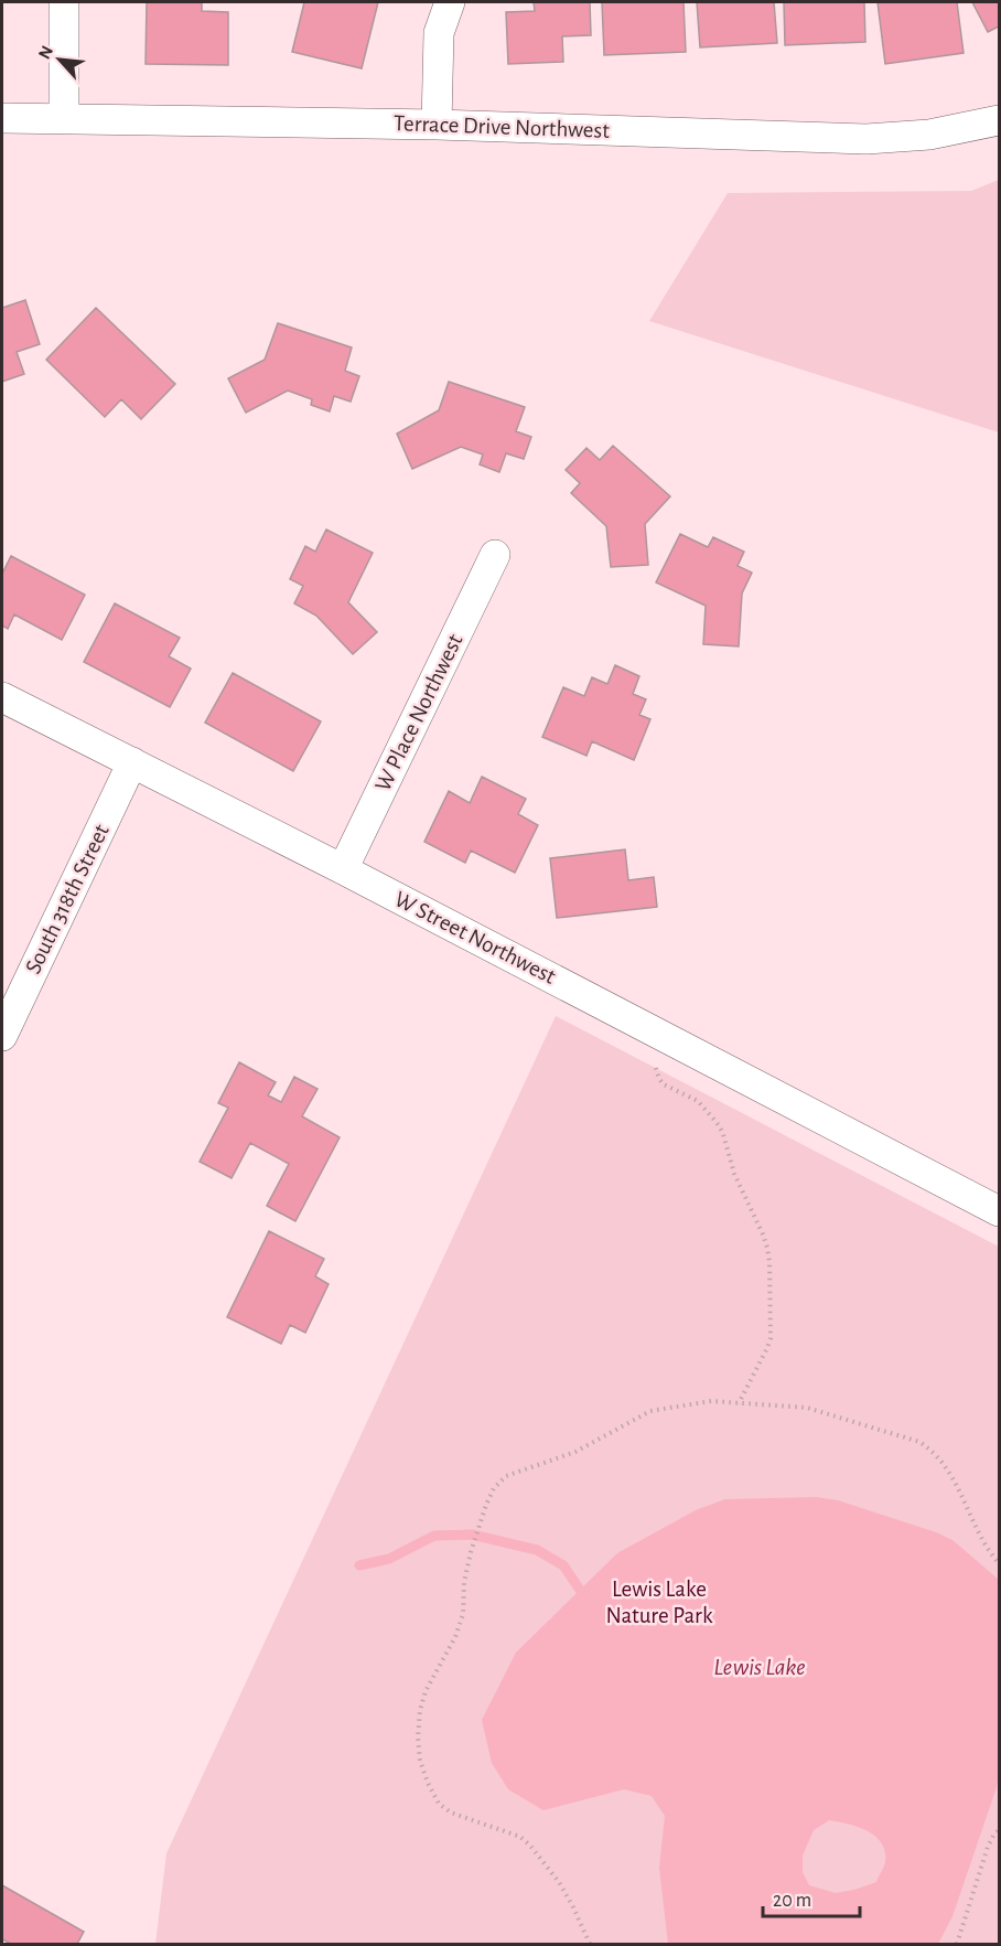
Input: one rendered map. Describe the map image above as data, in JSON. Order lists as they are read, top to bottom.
{
  "streets": {
    "street": [
      "Terrace Drive Northwest",
      "W Place Northwest",
      "South 318th Street",
      "W Street Northwest"
    ]
  },
  "crossings": [
    ["W Place Northwest", "W Street Northwest"],
    ["South 318th Street", "W Street Northwest"]
  ],
  "water": ["Lewis Lake"],
  "parks": ["Lewis Lake Nature Park"],
  "scale_bar": "20 m",
  "north": "top left"
}
